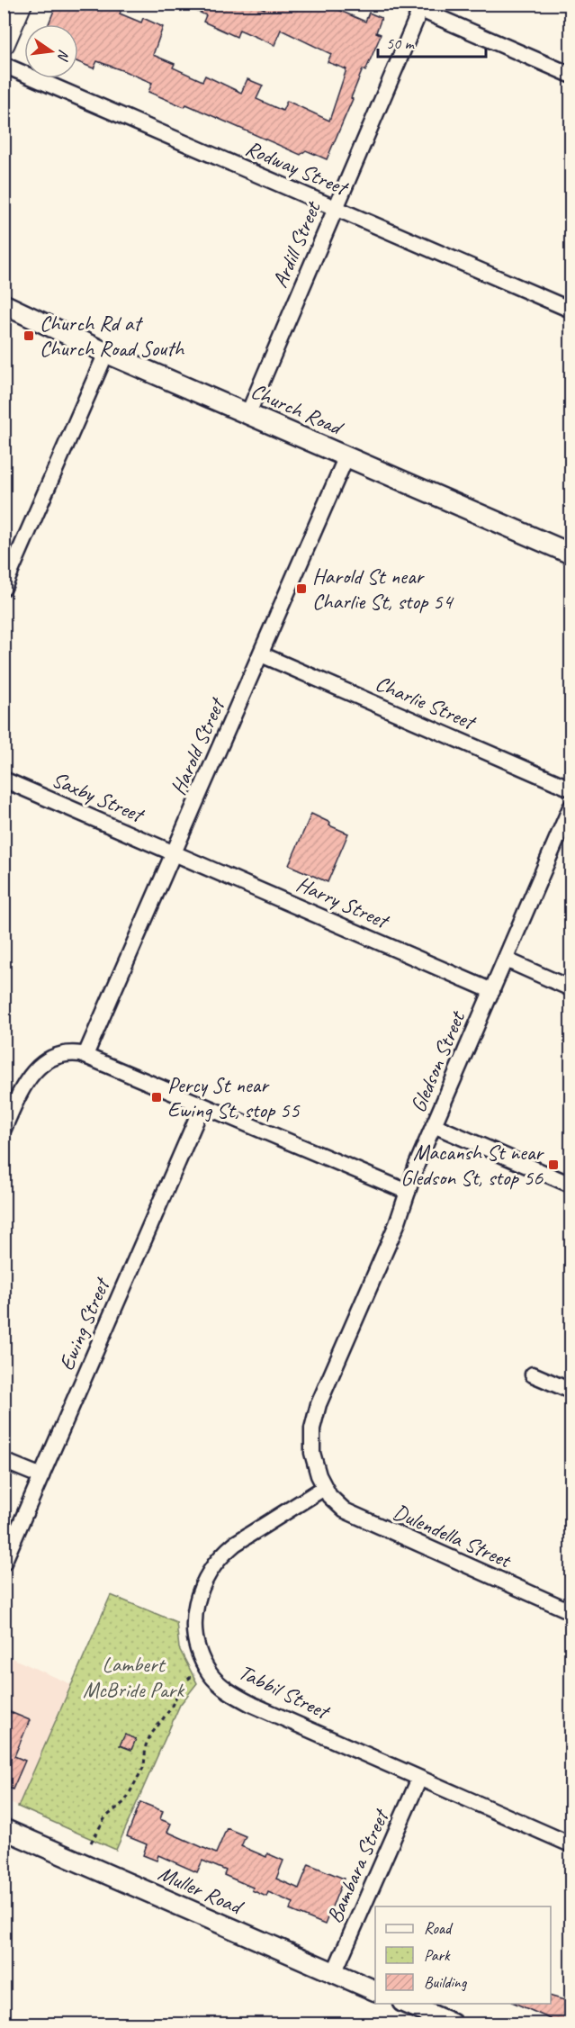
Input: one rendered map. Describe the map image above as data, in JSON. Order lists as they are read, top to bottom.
{
  "streets": {
    "street": [
      "Rodway Street",
      "Ardill Street",
      "Church Road",
      "Charlie Street",
      "Harold Street",
      "Saxby Street",
      "Harry Street",
      "Gledson Street",
      "Ewing Street",
      "Dulendella Street",
      "Tabbil Street",
      "Bambara Street",
      "Muller Road"
    ]
  },
  "crossings": [
    ["Rodway Street", "Ardill Street"],
    ["Ardill Street", "Church Road"],
    ["Church Road", "Harold Street"],
    ["Charlie Street", "Harold Street"],
    ["Harold Street", "Saxby Street"],
    ["Harold Street", "Harry Street"],
    ["Saxby Street", "Harry Street"],
    ["Harry Street", "Gledson Street"],
    ["Gledson Street", "Dulendella Street"],
    ["Gledson Street", "Tabbil Street"],
    ["Dulendella Street", "Tabbil Street"],
    ["Tabbil Street", "Bambara Street"],
    ["Bambara Street", "Muller Road"]
  ],
  "parks": ["Lambert McBride Park"],
  "places": {
    "transit": [
      "Church Rd at Church Road South",
      "Harold St near Charlie St, stop 54",
      "Percy St near Ewing St, stop 55",
      "Macansh St near Gledson St, stop 56"
    ]
  },
  "legend": ["Road", "Park", "Building"],
  "scale_bar": "50 m",
  "north": "right"
}
